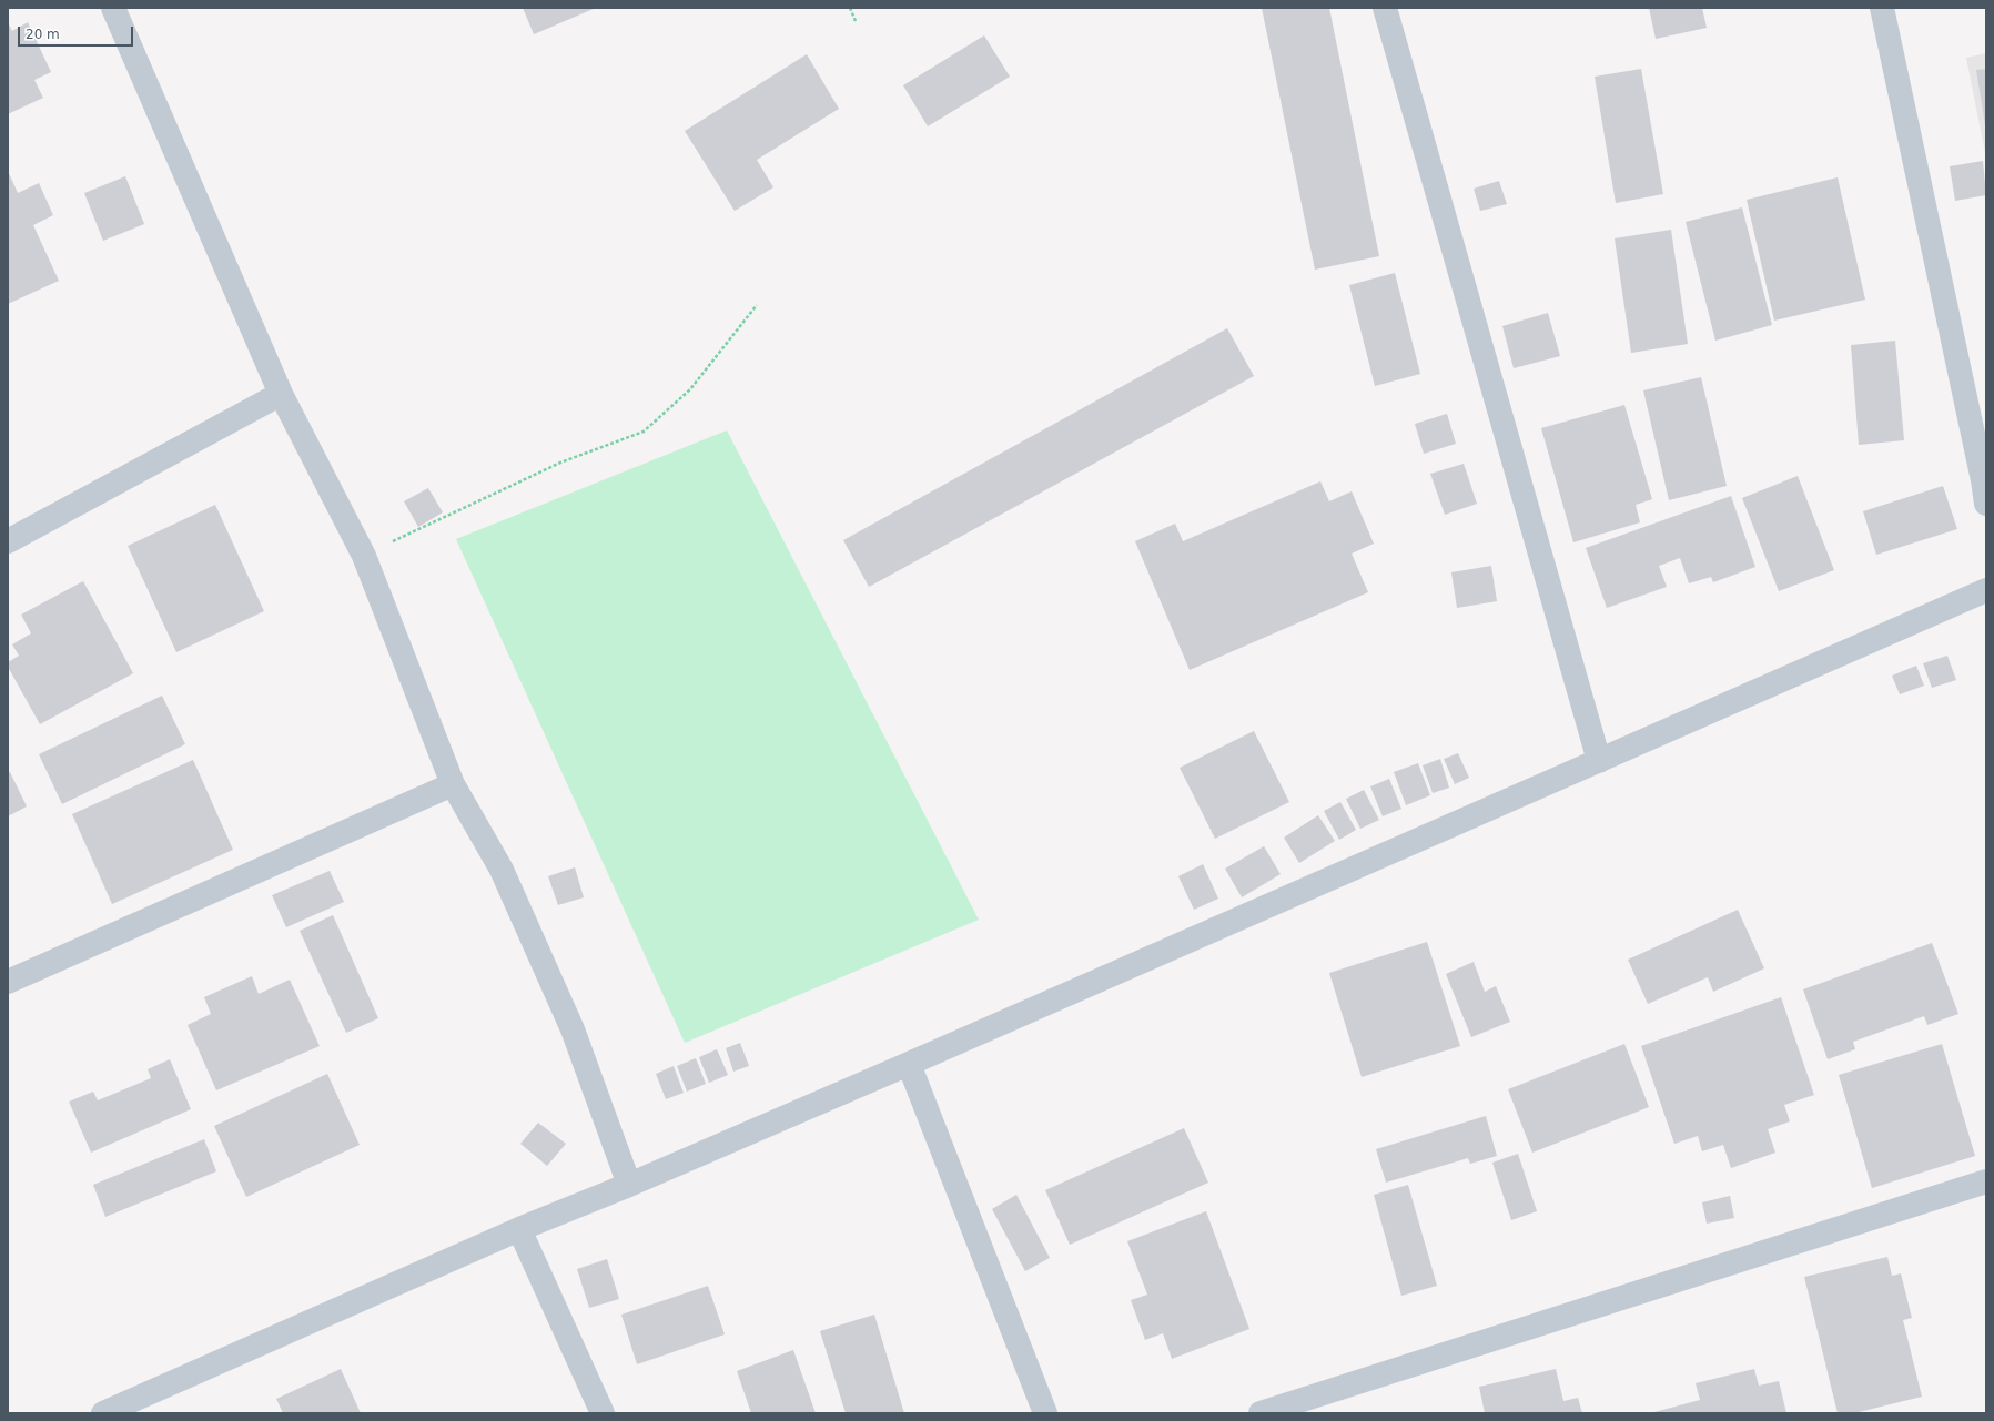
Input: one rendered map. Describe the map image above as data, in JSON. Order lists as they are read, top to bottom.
{
  "scale_bar": "20 m"
}
